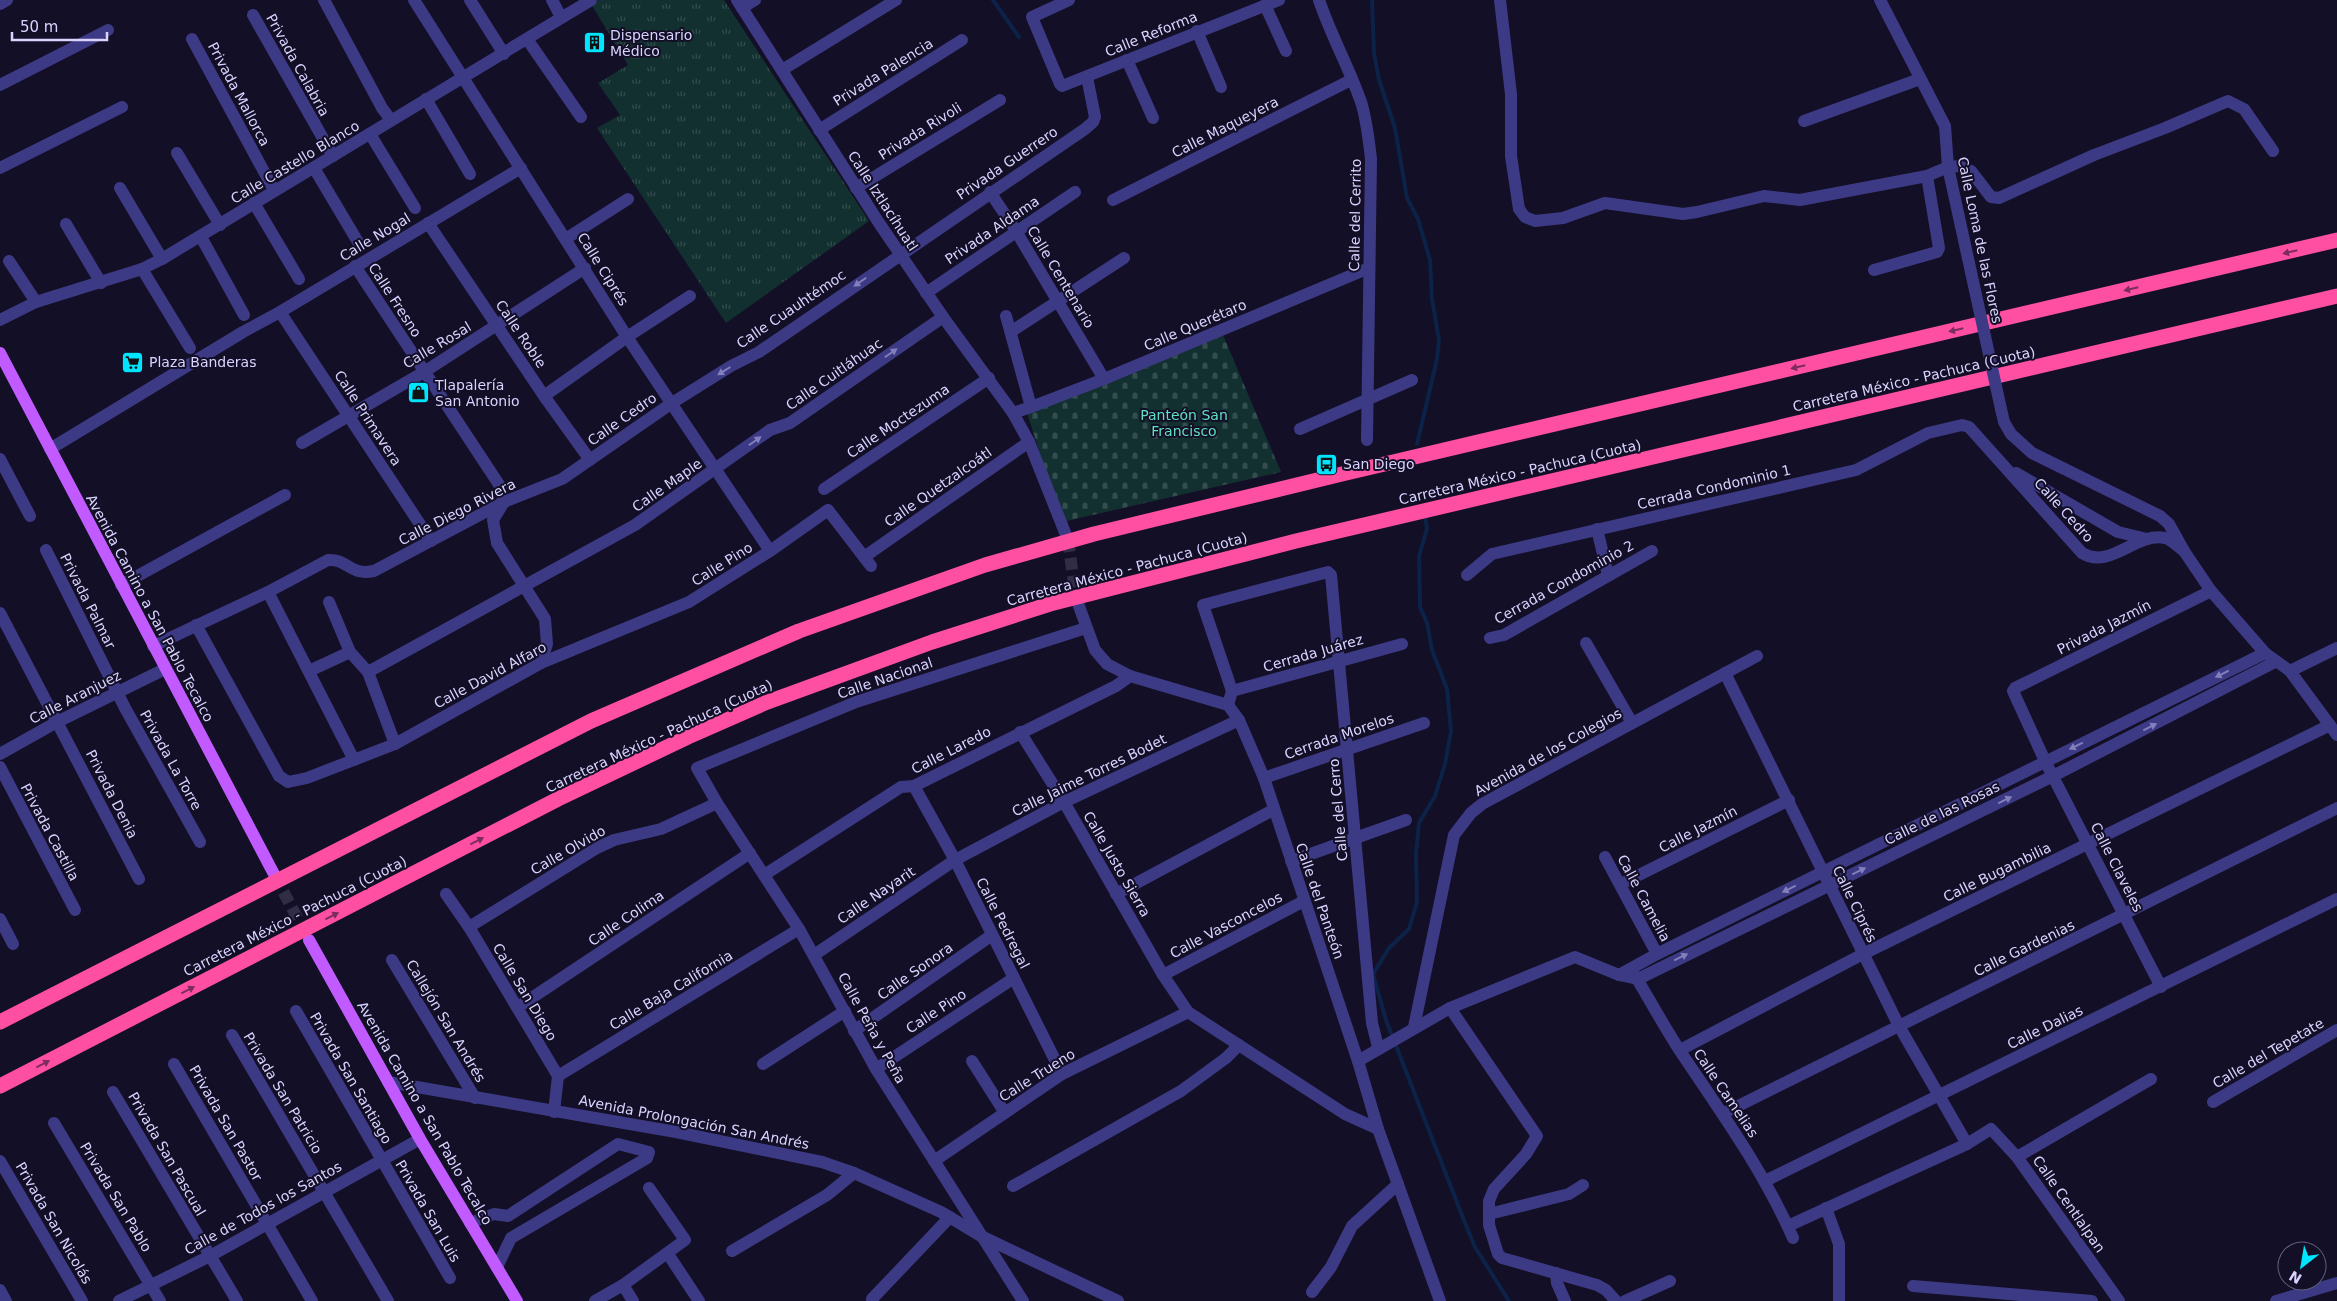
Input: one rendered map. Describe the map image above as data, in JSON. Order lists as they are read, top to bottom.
{
  "streets": {
    "highway": ["Carretera México - Pachuca (Cuota)"],
    "main road": ["Avenida Camino a San Pablo Tecalco"],
    "street": [
      "Calle Reforma",
      "Privada Calabria",
      "Privada Palencia",
      "Privada Mallorca",
      "Calle Maqueyera",
      "Privada Rivoli",
      "Calle Castello Blanco",
      "Privada Guerrero",
      "Calle Iztlacíhuatl",
      "Calle del Cerrito",
      "Privada Aldama",
      "Calle Nogal",
      "Calle Loma de las Flores",
      "Calle Ciprés",
      "Calle Centenario",
      "Calle Fresno",
      "Calle Cuauhtémoc",
      "Calle Querétaro",
      "Calle Roble",
      "Calle Rosal",
      "Calle Cuitláhuac",
      "Calle Primavera",
      "Calle Cedro",
      "Calle Moctezuma",
      "Calle Maple",
      "Calle Quetzalcoátl",
      "Cerrada Condominio 1",
      "Calle Diego Rivera",
      "Calle Pino",
      "Cerrada Condominio 2",
      "Privada Palmar",
      "Privada Jazmín",
      "Cerrada Juárez",
      "Calle David Alfaro",
      "Calle Nacional",
      "Calle Aranjuez",
      "Cerrada Morelos",
      "Calle Laredo",
      "Avenida de los Colegios",
      "Privada La Torre",
      "Calle Jaime Torres Bodet",
      "Privada Denia",
      "Calle del Cerro",
      "Calle de las Rosas",
      "Calle Jazmín",
      "Privada Castilla",
      "Calle Olvido",
      "Calle Justo Sierra",
      "Calle Claveles",
      "Calle Bugambilia",
      "Calle Nayarit",
      "Calle Camelia",
      "Calle del Panteón",
      "Calle Colima",
      "Calle Pedregal",
      "Calle Vasconcelos",
      "Calle Gardenias",
      "Calle Sonora",
      "Calle Baja California",
      "Calle San Diego",
      "Callejón San Andrés",
      "Calle Dalias",
      "Calle Peña y Peña",
      "Calle del Tepetate",
      "Calle Trueno",
      "Privada San Santiago",
      "Privada San Patricio",
      "Calle Camelias",
      "Avenida Prolongación San Andrés",
      "Privada San Pastor",
      "Privada San Pascual",
      "Privada San Pablo",
      "Calle Centlalpan",
      "Calle de Todos los Santos",
      "Privada San Luis",
      "Privada San Nicolás"
    ]
  },
  "crossings": [
    ["Calle Reforma", "Privada Guerrero"],
    ["Privada Calabria", "Calle Castello Blanco"],
    ["Privada Palencia", "Calle Iztlacíhuatl"],
    ["Privada Mallorca", "Calle Castello Blanco"],
    ["Calle Maqueyera", "Calle del Cerrito"],
    ["Privada Rivoli", "Calle Iztlacíhuatl"],
    ["Calle Castello Blanco", "Calle Ciprés"],
    ["Privada Guerrero", "Calle Iztlacíhuatl"],
    ["Privada Guerrero", "Calle Centenario"],
    ["Privada Guerrero", "Calle Cuauhtémoc"],
    ["Calle Iztlacíhuatl", "Privada Aldama"],
    ["Calle Iztlacíhuatl", "Calle Cuauhtémoc"],
    ["Calle Iztlacíhuatl", "Calle Querétaro"],
    ["Calle Iztlacíhuatl", "Calle Cuitláhuac"],
    ["Calle Iztlacíhuatl", "Calle Moctezuma"],
    ["Calle Iztlacíhuatl", "Calle Quetzalcoátl"],
    ["Calle del Cerrito", "Calle Querétaro"],
    ["Privada Aldama", "Calle Centenario"],
    ["Calle Nogal", "Calle Ciprés"],
    ["Calle Nogal", "Calle Fresno"],
    ["Calle Nogal", "Calle Roble"],
    ["Calle Nogal", "Calle Primavera"],
    ["Calle Nogal", "Avenida Camino a San Pablo Tecalco"],
    ["Calle Loma de las Flores", "Calle Cedro"],
    ["Calle Loma de las Flores", "Privada Jazmín"],
    ["Calle Loma de las Flores", "Calle de las Rosas"],
    ["Calle Ciprés", "Calle Cuauhtémoc"],
    ["Calle Ciprés", "Calle Rosal"],
    ["Calle Ciprés", "Calle Cuitláhuac"],
    ["Calle Ciprés", "Calle Cedro"],
    ["Calle Ciprés", "Calle Maple"],
    ["Calle Ciprés", "Calle Pino"],
    ["Calle Ciprés", "Avenida de los Colegios"],
    ["Calle Ciprés", "Calle de las Rosas"],
    ["Calle Ciprés", "Calle Jazmín"],
    ["Calle Ciprés", "Calle Bugambilia"],
    ["Calle Ciprés", "Calle Gardenias"],
    ["Calle Ciprés", "Calle Dalias"],
    ["Calle Ciprés", "Calle Centlalpan"],
    ["Calle Centenario", "Calle Querétaro"],
    ["Calle Fresno", "Calle Rosal"],
    ["Calle Fresno", "Calle Diego Rivera"],
    ["Calle Cuauhtémoc", "Calle Cedro"],
    ["Calle Roble", "Calle Rosal"],
    ["Calle Roble", "Calle Cedro"],
    ["Calle Roble", "Calle Diego Rivera"],
    ["Calle Rosal", "Calle Primavera"],
    ["Calle Cuitláhuac", "Calle Maple"],
    ["Calle Primavera", "Calle Diego Rivera"],
    ["Calle Cedro", "Cerrada Condominio 1"],
    ["Calle Cedro", "Calle Diego Rivera"],
    ["Calle Quetzalcoátl", "Calle Pino"],
    ["Calle Pino", "Calle David Alfaro"],
    ["Calle Pino", "Calle Pedregal"],
    ["Calle Pino", "Calle Peña y Peña"],
    ["Privada Palmar", "Calle Aranjuez"],
    ["Privada Palmar", "Privada La Torre"],
    ["Avenida Camino a San Pablo Tecalco", "Calle Aranjuez"],
    ["Avenida Camino a San Pablo Tecalco", "Avenida Prolongación San Andrés"],
    ["Avenida Camino a San Pablo Tecalco", "Calle de Todos los Santos"],
    ["Privada Jazmín", "Calle Claveles"],
    ["Cerrada Juárez", "Calle del Cerro"],
    ["Calle Nacional", "Calle Peña y Peña"],
    ["Calle Aranjuez", "Privada La Torre"],
    ["Calle Aranjuez", "Privada Denia"],
    ["Cerrada Morelos", "Calle del Cerro"],
    ["Cerrada Morelos", "Calle del Panteón"],
    ["Calle Laredo", "Calle Justo Sierra"],
    ["Calle Laredo", "Calle Pedregal"],
    ["Calle Laredo", "Calle Peña y Peña"],
    ["Calle Jaime Torres Bodet", "Calle Justo Sierra"],
    ["Calle Jaime Torres Bodet", "Calle Nayarit"],
    ["Calle Jaime Torres Bodet", "Calle del Panteón"],
    ["Calle Jaime Torres Bodet", "Calle Pedregal"],
    ["Calle de las Rosas", "Calle Claveles"],
    ["Calle de las Rosas", "Calle Camelia"],
    ["Calle de las Rosas", "Calle Camelias"],
    ["Calle Jazmín", "Calle Camelia"],
    ["Calle Olvido", "Calle San Diego"],
    ["Calle Olvido", "Calle Peña y Peña"],
    ["Calle Justo Sierra", "Calle Vasconcelos"],
    ["Calle Justo Sierra", "Calle Trueno"],
    ["Calle Claveles", "Calle Bugambilia"],
    ["Calle Claveles", "Calle Gardenias"],
    ["Calle Claveles", "Calle Dalias"],
    ["Calle Bugambilia", "Calle Camelias"],
    ["Calle Nayarit", "Calle Pedregal"],
    ["Calle Nayarit", "Calle Peña y Peña"],
    ["Calle del Panteón", "Calle Vasconcelos"],
    ["Calle Colima", "Calle San Diego"],
    ["Calle Colima", "Calle Peña y Peña"],
    ["Calle Pedregal", "Calle Sonora"],
    ["Calle Pedregal", "Calle Trueno"],
    ["Calle Gardenias", "Calle Camelias"],
    ["Calle Sonora", "Calle Peña y Peña"],
    ["Calle Baja California", "Calle San Diego"],
    ["Calle Baja California", "Calle Peña y Peña"],
    ["Callejón San Andrés", "Avenida Prolongación San Andrés"],
    ["Calle Dalias", "Calle Camelias"],
    ["Calle Peña y Peña", "Calle Trueno"],
    ["Calle Peña y Peña", "Avenida Prolongación San Andrés"],
    ["Privada San Santiago", "Calle de Todos los Santos"],
    ["Privada San Santiago", "Privada San Luis"],
    ["Privada San Patricio", "Calle de Todos los Santos"],
    ["Privada San Pastor", "Calle de Todos los Santos"],
    ["Privada San Pascual", "Calle de Todos los Santos"],
    ["Privada San Pablo", "Calle de Todos los Santos"],
    ["Calle de Todos los Santos", "Privada San Luis"]
  ],
  "one_way": ["Calle Cuauhtémoc", "Calle Cuitláhuac"],
  "parks": ["Panteón San Francisco"],
  "places": {
    "building": ["Dispensario Médico"],
    "supermarket": ["Plaza Banderas"],
    "shop": ["Tlapalería San Antonio"],
    "bus stop": ["San Diego"]
  },
  "scale_bar": "50 m",
  "north": "bottom left"
}
